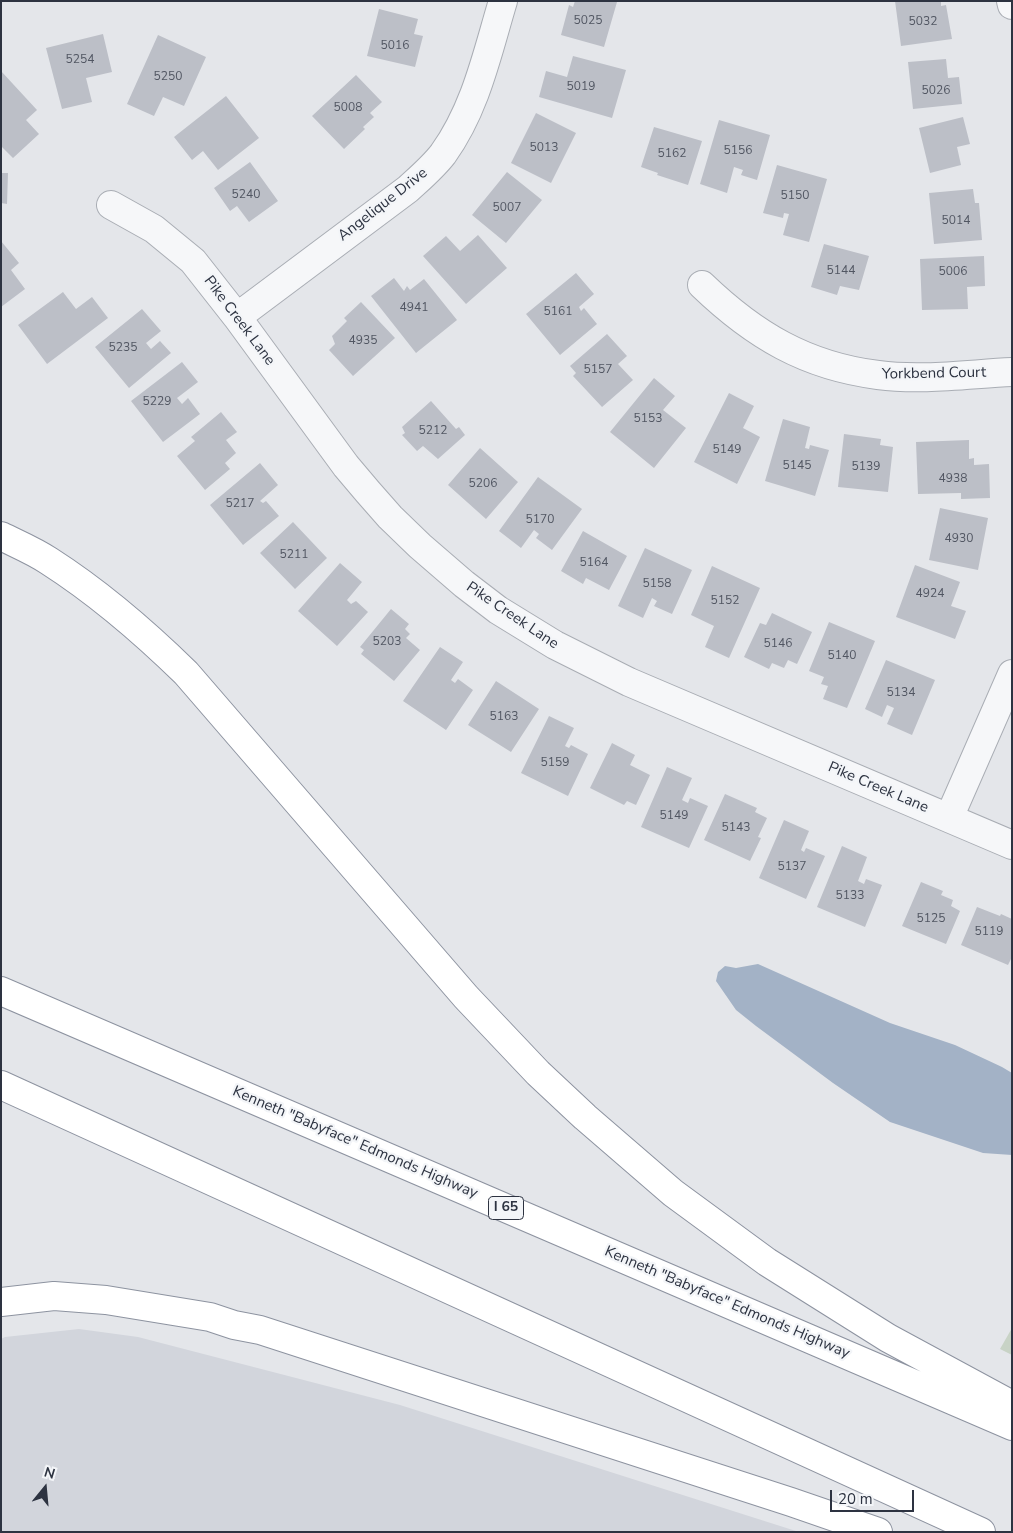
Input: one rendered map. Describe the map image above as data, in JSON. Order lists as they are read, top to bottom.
{
  "streets": {
    "highway": ["Kenneth \"Babyface\" Edmonds Highway", "I 65"],
    "street": ["Angelique Drive", "Pike Creek Lane", "Yorkbend Court"]
  },
  "crossings": [
    ["Angelique Drive", "Pike Creek Lane"]
  ],
  "house_numbers": [
    "5025",
    "5032",
    "5016",
    "5254",
    "5250",
    "5019",
    "5026",
    "5008",
    "5013",
    "5156",
    "5162",
    "5240",
    "5150",
    "5007",
    "5014",
    "5144",
    "5006",
    "4941",
    "5161",
    "4935",
    "5235",
    "5157",
    "5229",
    "5153",
    "5212",
    "5149",
    "5145",
    "5139",
    "4938",
    "5206",
    "5217",
    "5170",
    "4930",
    "5211",
    "5164",
    "5158",
    "4924",
    "5152",
    "5203",
    "5146",
    "5140",
    "5134",
    "5163",
    "5159",
    "5149",
    "5143",
    "5137",
    "5133",
    "5125",
    "5119"
  ],
  "scale_bar": "20 m",
  "north": "top"
}
